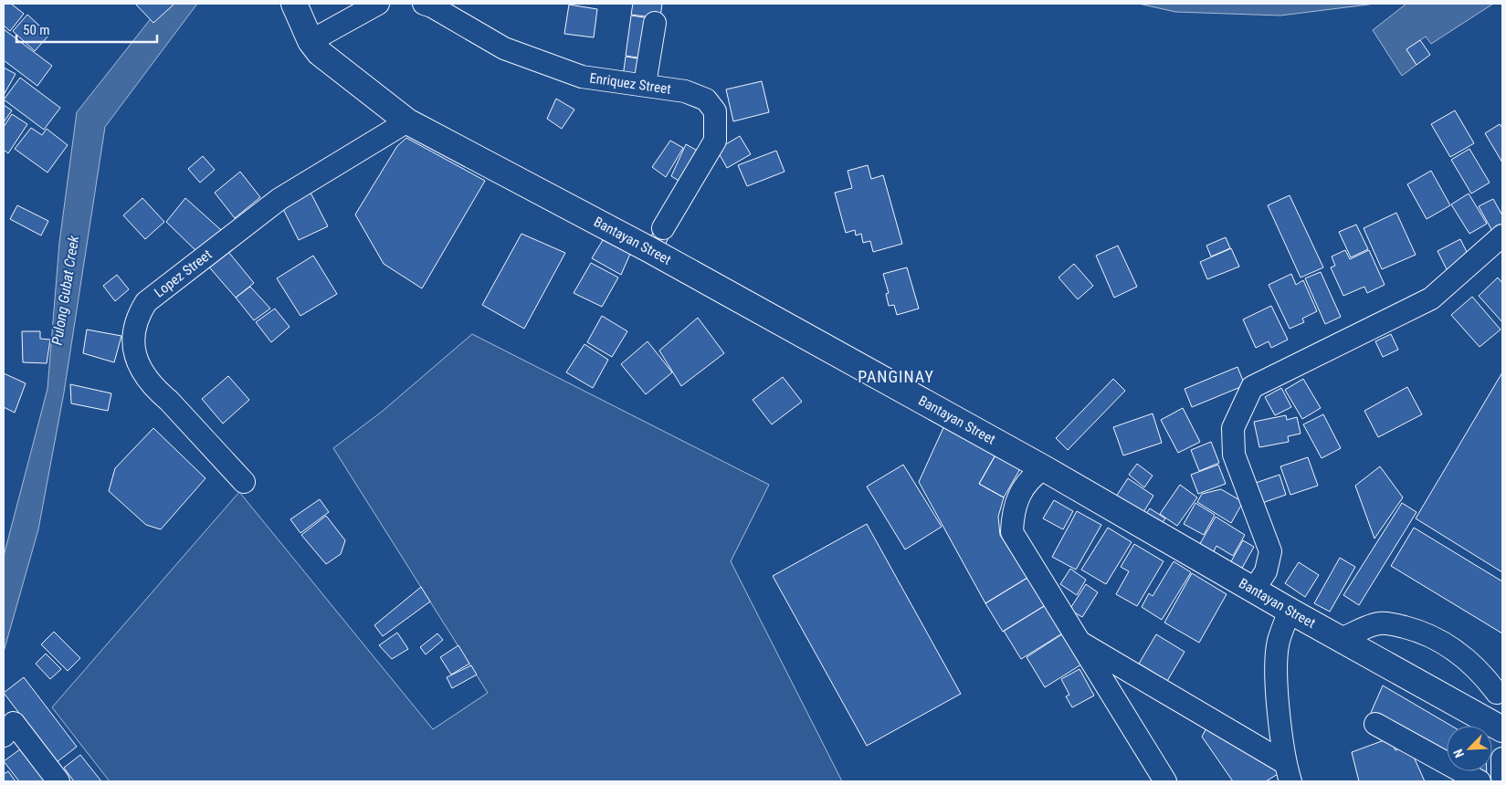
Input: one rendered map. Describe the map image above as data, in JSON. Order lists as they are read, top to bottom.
{
  "streets": {
    "main road": ["Bantayan Street"],
    "street": ["Enriquez Street", "Lopez Street"]
  },
  "crossings": [
    ["Enriquez Street", "Bantayan Street"],
    ["Bantayan Street", "Lopez Street"]
  ],
  "districts": ["PANGINAY"],
  "water": ["Pulong Gubat Creek"],
  "scale_bar": "50 m",
  "north": "bottom left"
}
